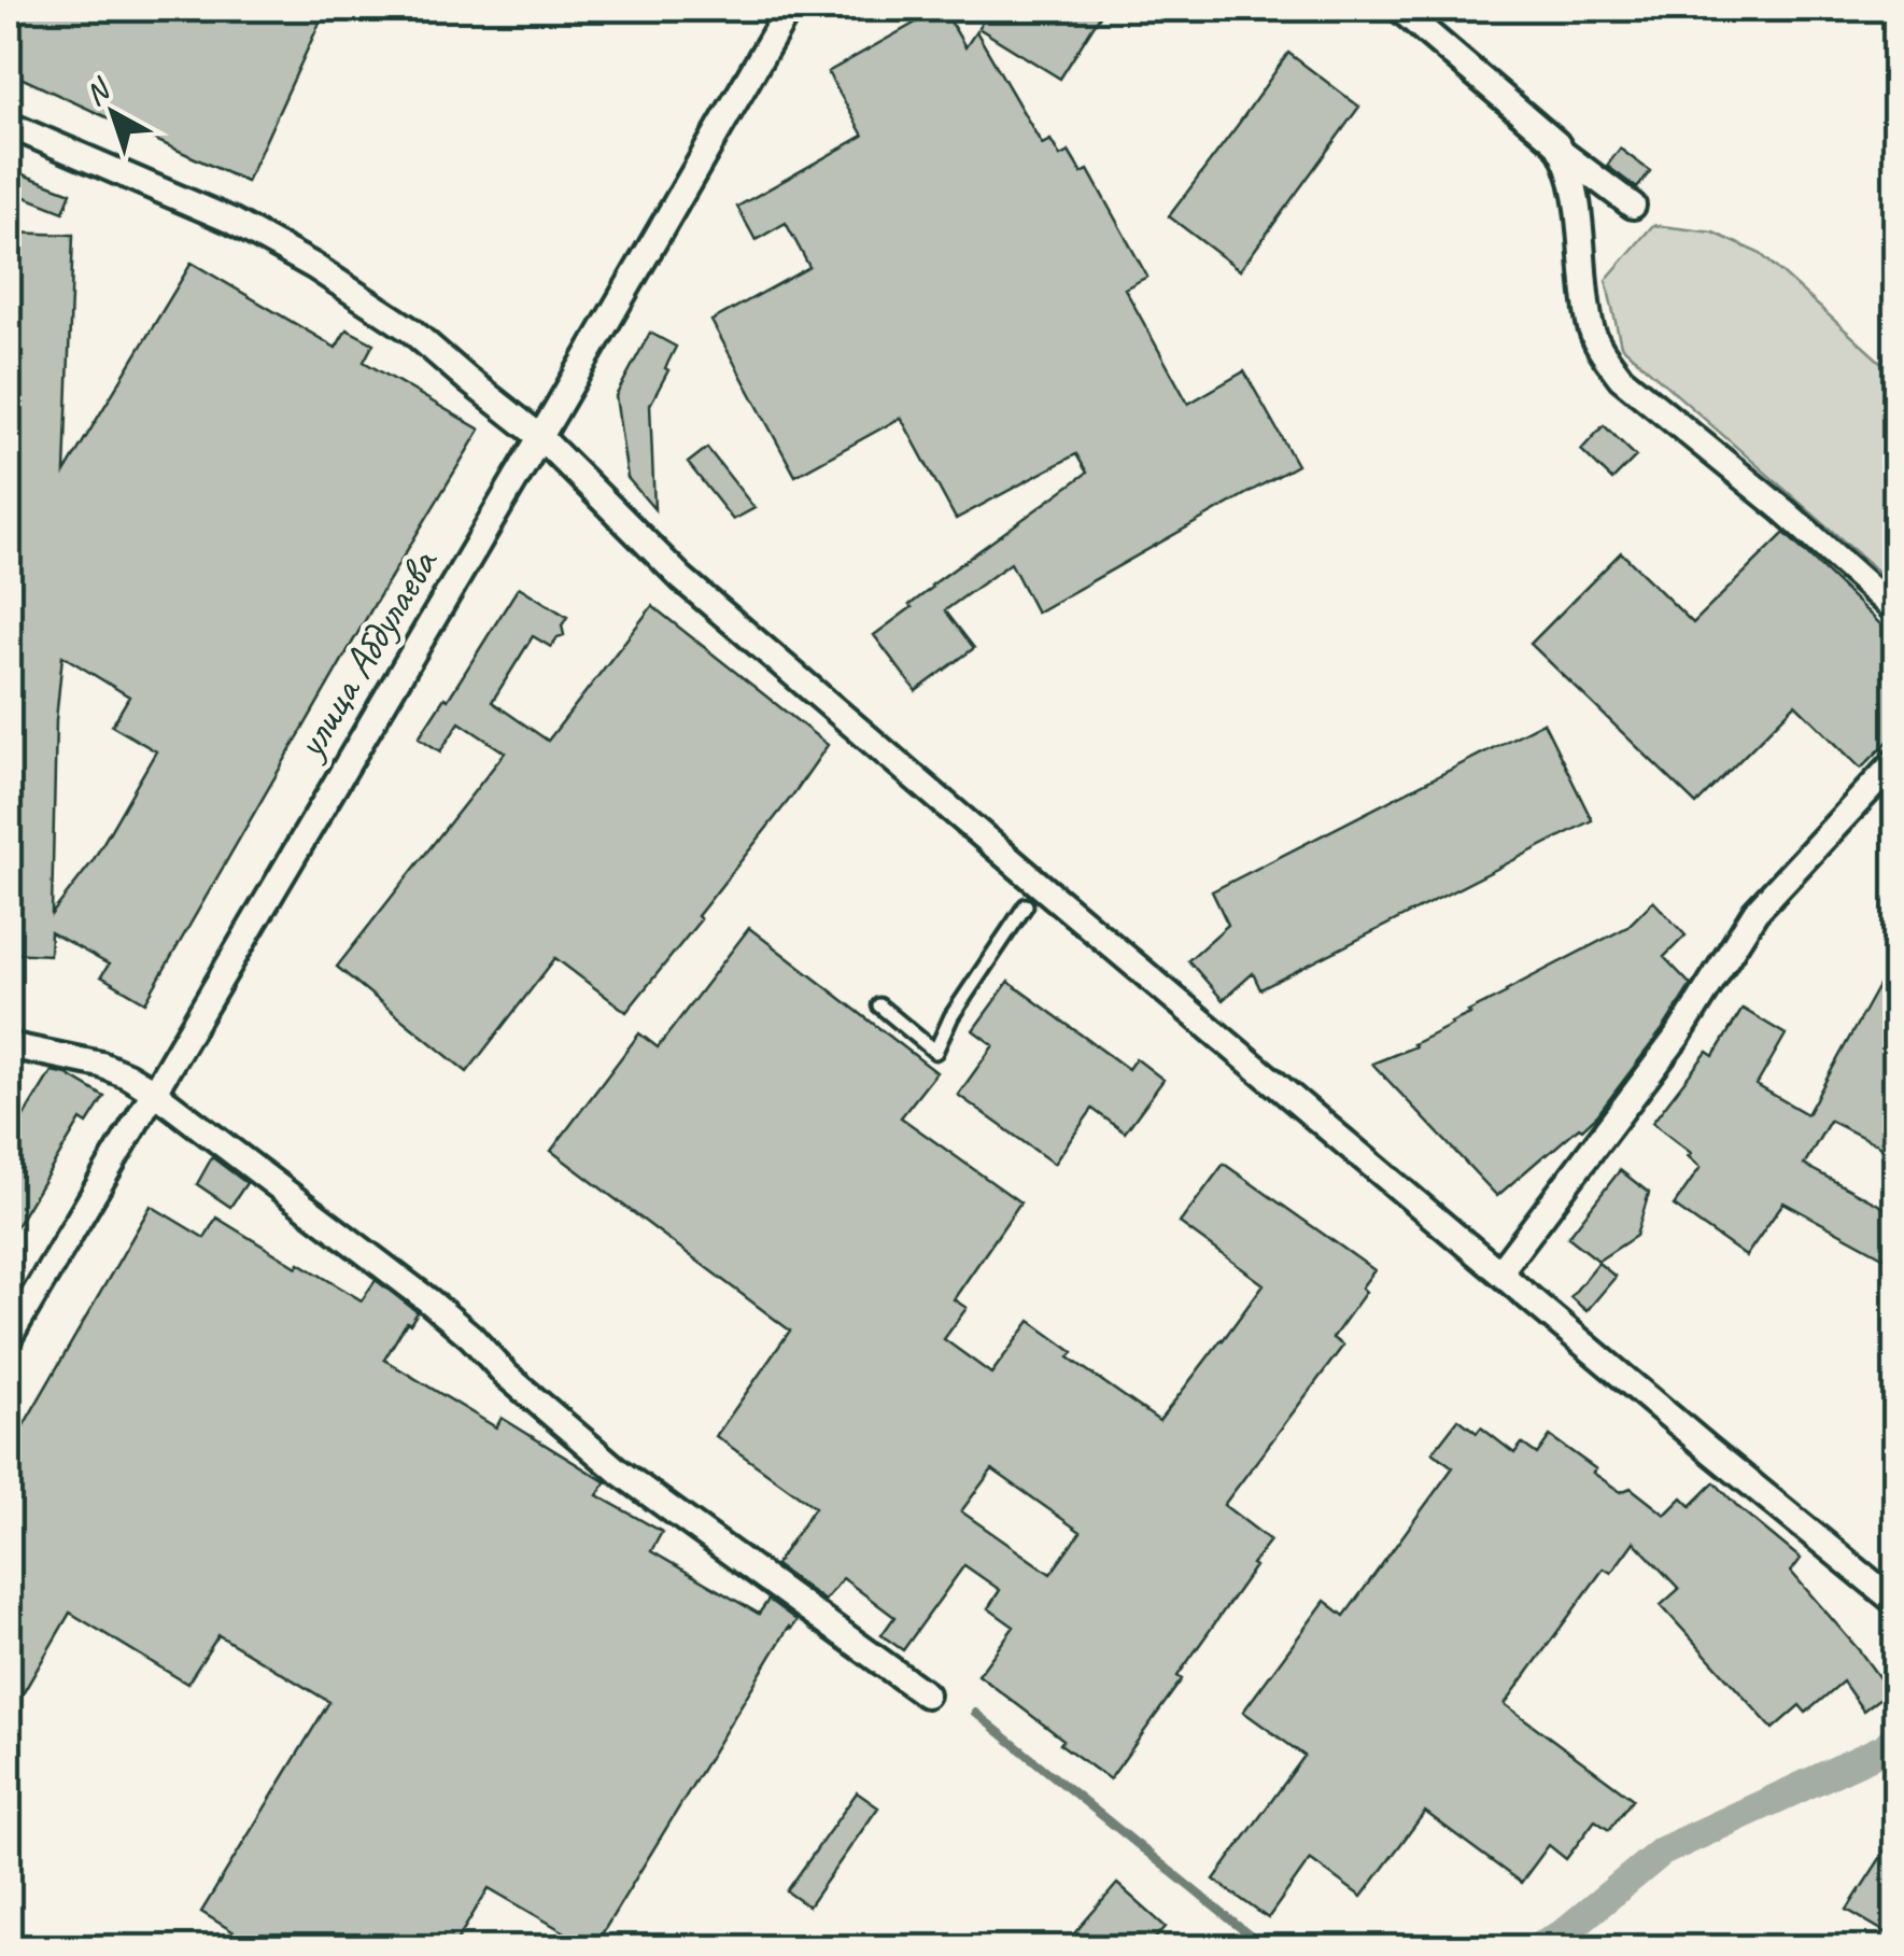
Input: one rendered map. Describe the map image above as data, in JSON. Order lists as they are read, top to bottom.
{
  "streets": {
    "street": ["улица Абдулаева"]
  },
  "north": "top left"
}
